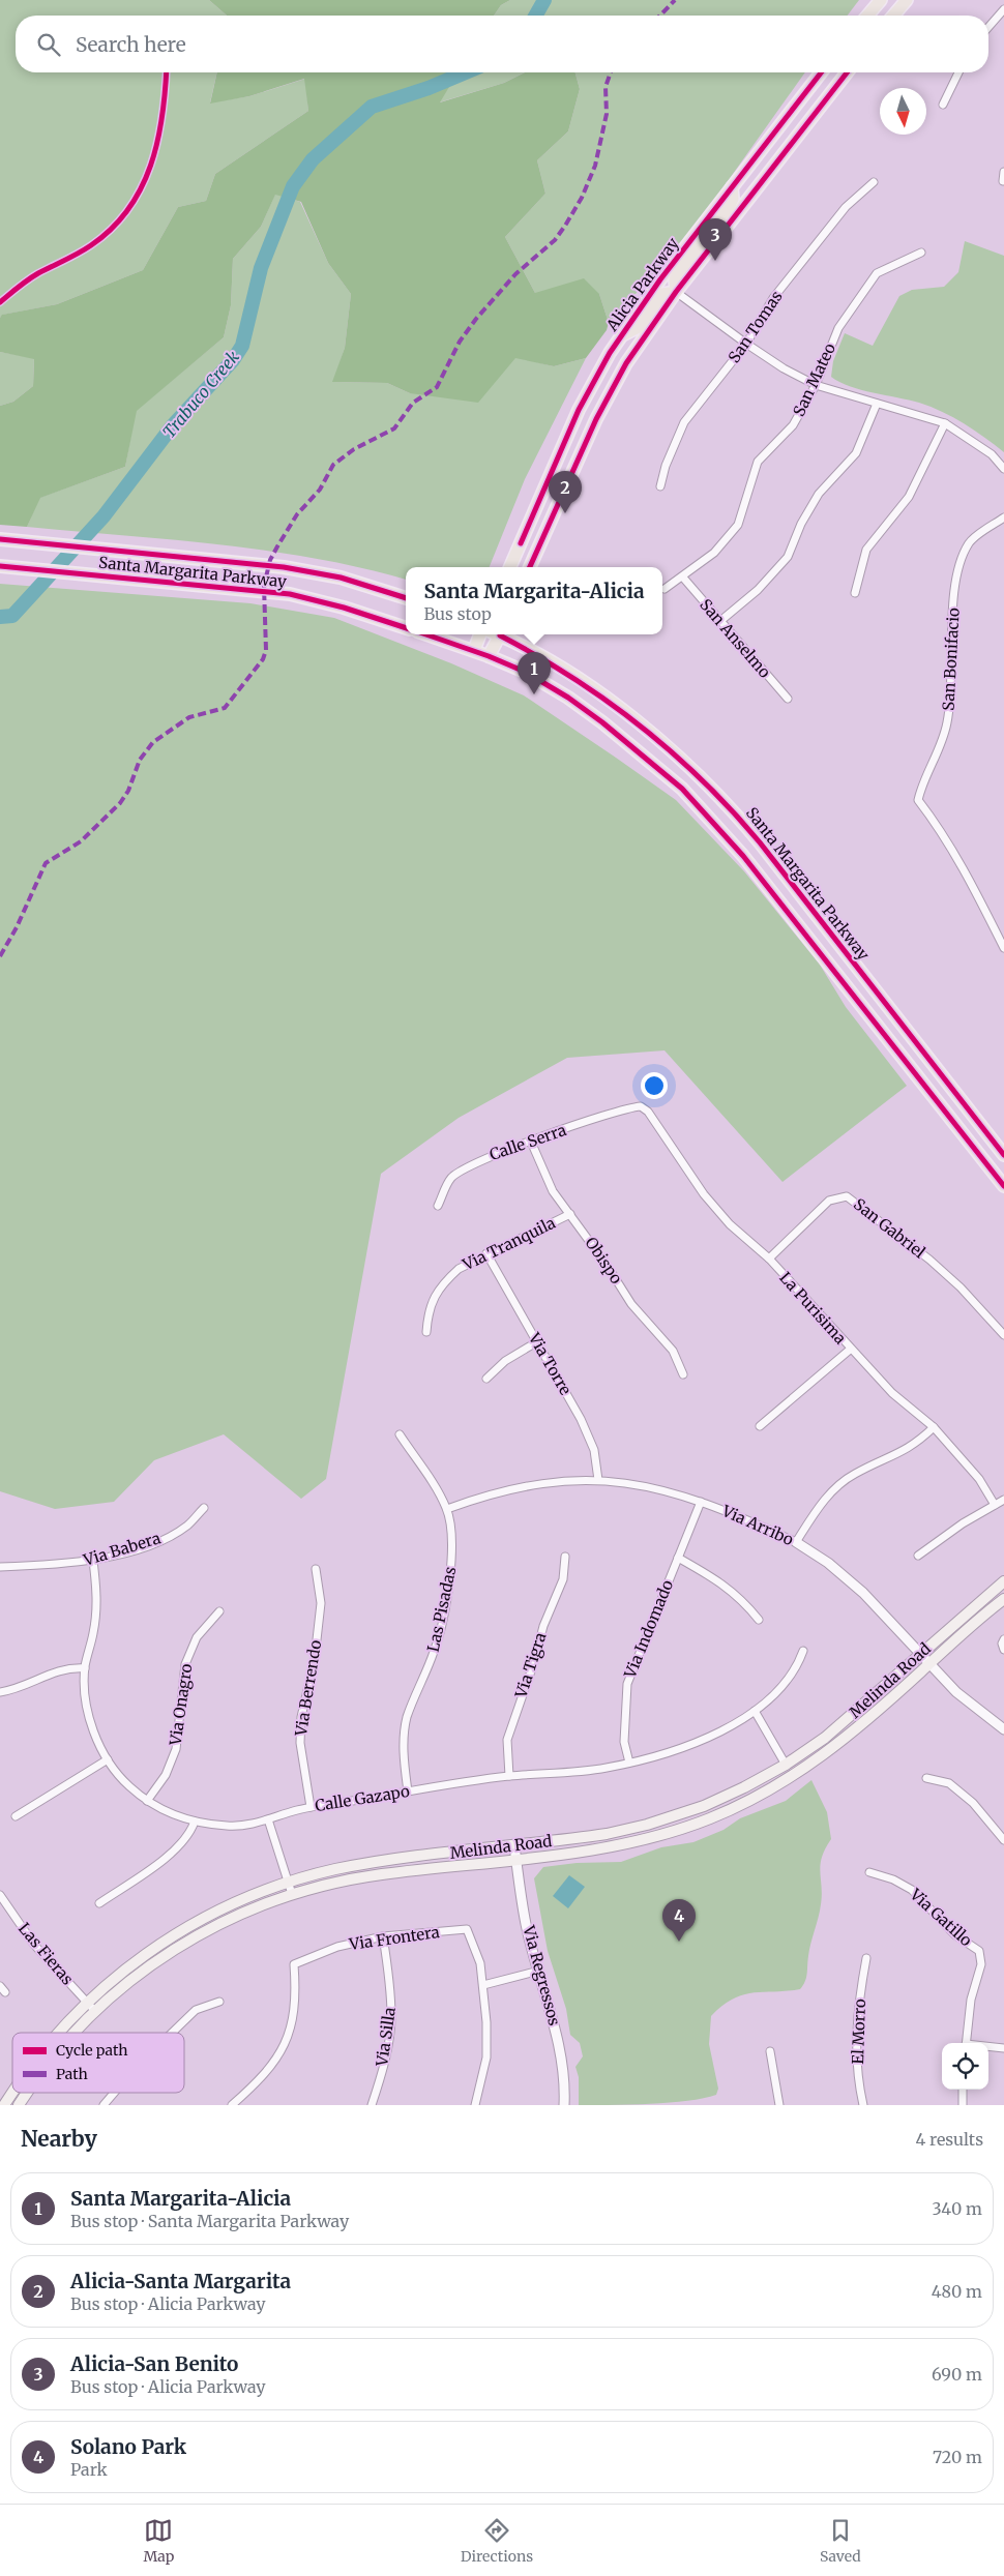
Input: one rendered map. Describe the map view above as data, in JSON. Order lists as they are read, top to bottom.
{
  "streets": {
    "main road": ["Alicia Parkway", "Santa Margarita Parkway", "Melinda Road"],
    "street": [
      "San Tomas",
      "San Mateo",
      "San Anselmo",
      "San Bonifacio",
      "Calle Serra",
      "San Gabriel",
      "Via Tranquila",
      "Obispo",
      "La Purisima",
      "Via Torre",
      "Via Arribo",
      "Via Babera",
      "Las Pisadas",
      "Via Indomado",
      "Via Tigra",
      "Via Berrendo",
      "Via Onagro",
      "Calle Gazapo",
      "Via Gatillo",
      "Via Frontera",
      "Las Fieras",
      "Via Regressos",
      "El Morro",
      "Via Silla"
    ]
  },
  "crossings": [
    ["San Mateo", "San Anselmo"],
    ["Calle Serra", "Obispo"],
    ["Calle Serra", "La Purisima"],
    ["San Gabriel", "La Purisima"],
    ["Via Tranquila", "Obispo"],
    ["Via Tranquila", "Via Torre"],
    ["Via Torre", "Via Arribo"],
    ["Via Arribo", "Las Pisadas"],
    ["Via Arribo", "Via Indomado"],
    ["Via Arribo", "Melinda Road"],
    ["Via Babera", "Calle Gazapo"],
    ["Las Pisadas", "Calle Gazapo"],
    ["Via Indomado", "Calle Gazapo"],
    ["Via Tigra", "Calle Gazapo"],
    ["Melinda Road", "Las Fieras"],
    ["Melinda Road", "Via Regressos"],
    ["Via Berrendo", "Calle Gazapo"],
    ["Via Onagro", "Calle Gazapo"],
    ["Via Frontera", "Via Silla"]
  ],
  "water": ["Trabuco Creek"],
  "legend": ["Cycle path", "Path"],
  "north": "bottom",
  "page": {
    "search": "Search here",
    "pins": [
      "3",
      "2",
      "1",
      "4"
    ],
    "popup": ["Santa Margarita-Alicia", "Bus stop"],
    "heading": ["Nearby", "4 results"],
    "list": [
      {
        "mark": "1",
        "name": "Santa Margarita-Alicia",
        "note": "Bus stop · Santa Margarita Parkway",
        "value": "340 m"
      },
      {
        "mark": "2",
        "name": "Alicia-Santa Margarita",
        "note": "Bus stop · Alicia Parkway",
        "value": "480 m"
      },
      {
        "mark": "3",
        "name": "Alicia-San Benito",
        "note": "Bus stop · Alicia Parkway",
        "value": "690 m"
      },
      {
        "mark": "4",
        "name": "Solano Park",
        "note": "Park",
        "value": "720 m"
      }
    ],
    "nav": ["Map", "Directions", "Saved"]
  }
}
